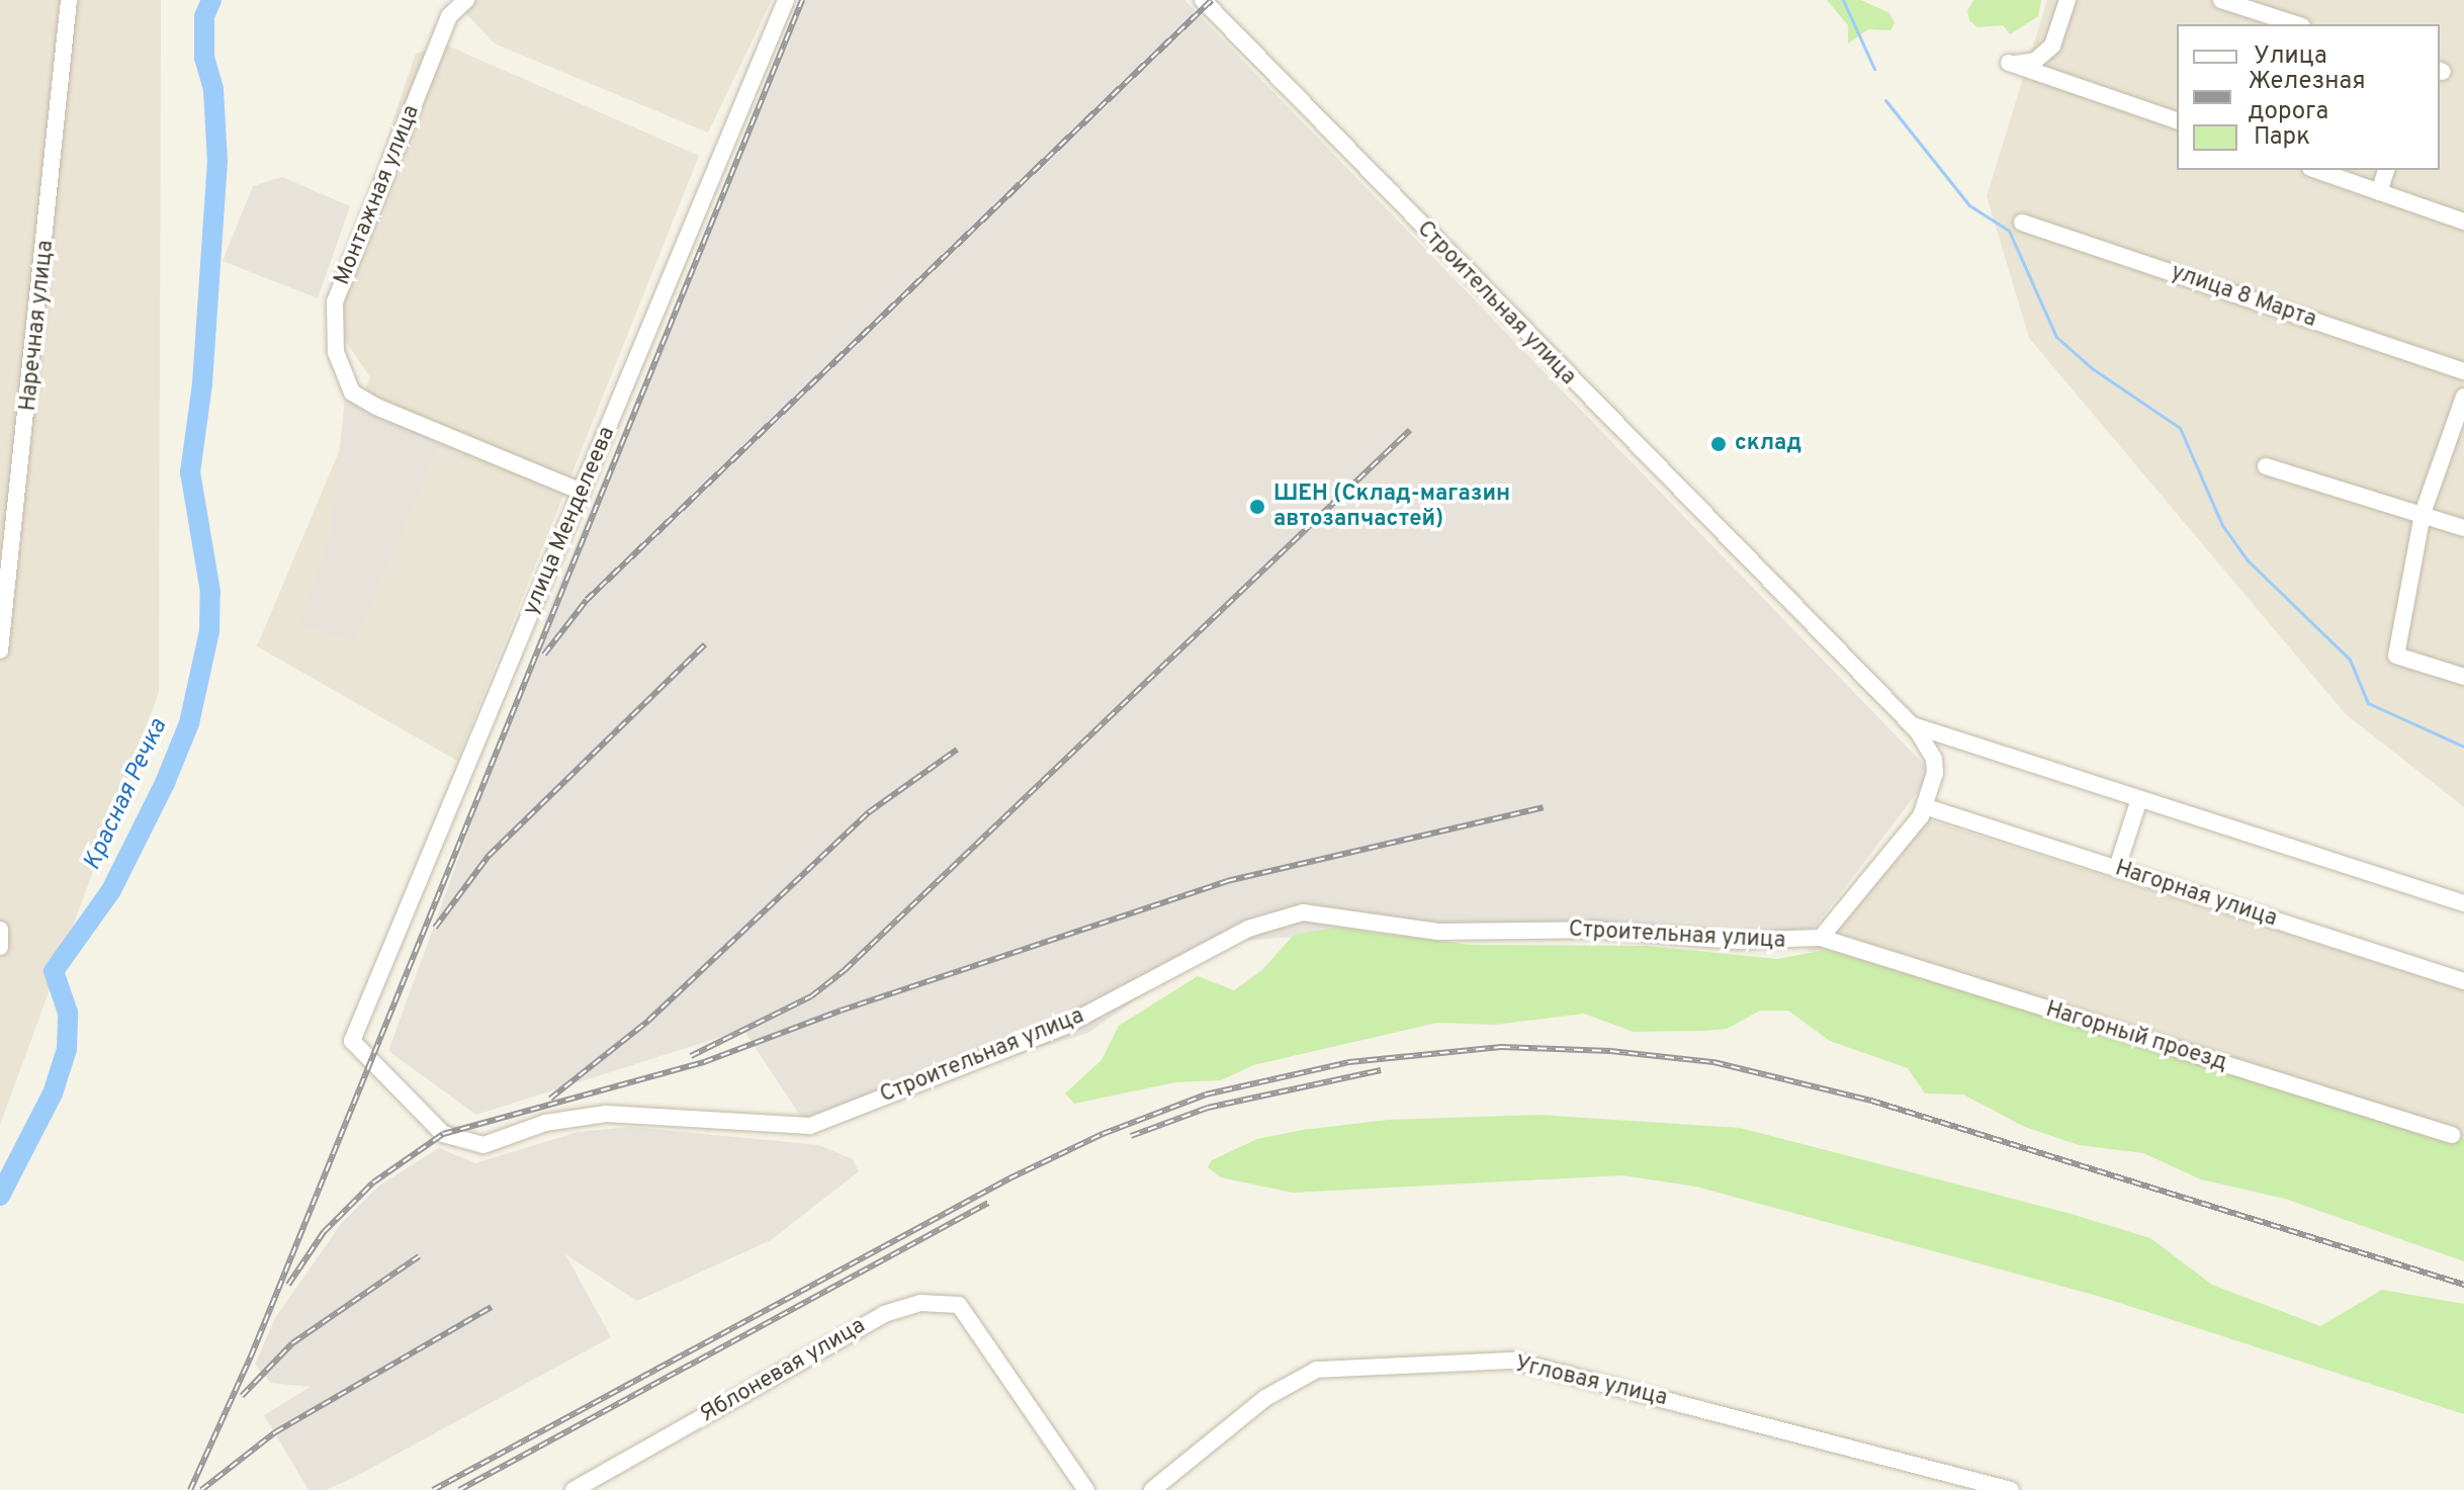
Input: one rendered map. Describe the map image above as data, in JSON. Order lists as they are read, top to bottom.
{
  "streets": {
    "street": [
      "Монтажная улица",
      "улица 8 Марта",
      "Строительная улица",
      "Наречная улица",
      "улица Менделеева",
      "Нагорная улица",
      "Нагорный проезд",
      "Яблоневая улица",
      "Угловая улица"
    ]
  },
  "crossings": [
    ["Монтажная улица", "улица Менделеева"],
    ["Строительная улица", "улица Менделеева"],
    ["Строительная улица", "Нагорная улица"],
    ["Строительная улица", "Нагорный проезд"]
  ],
  "water": ["Красная Речка"],
  "places": ["склад", "ШЕН (Склад-магазин автозапчастей)"],
  "legend": ["Улица", "Железная дорога", "Парк"]
}
